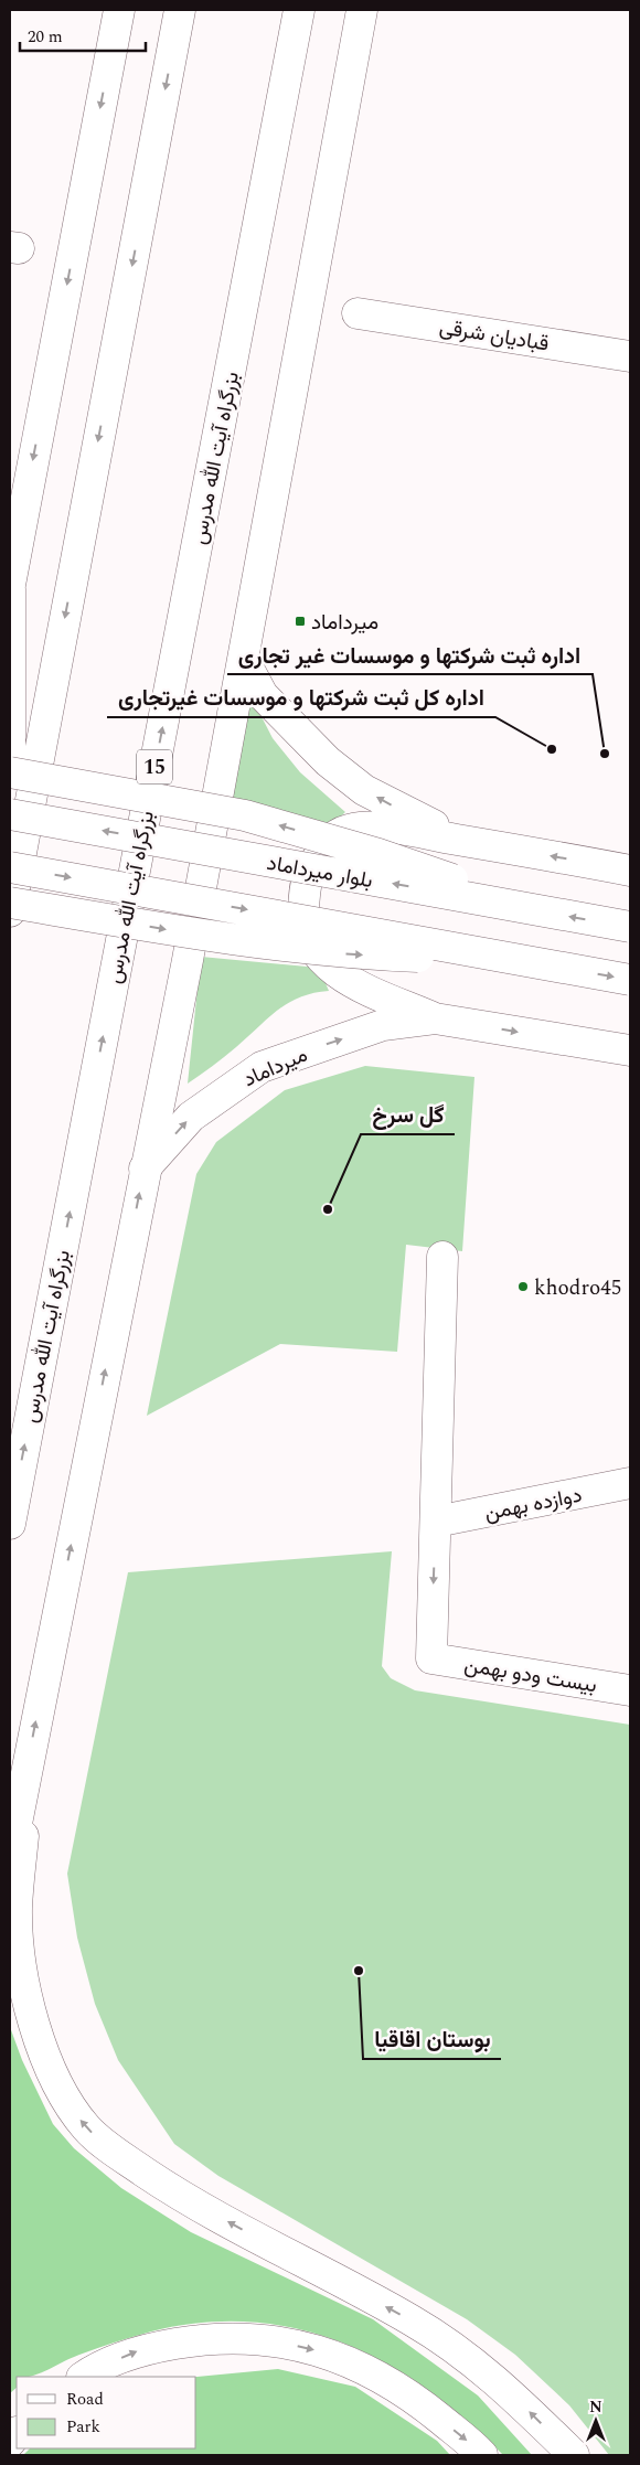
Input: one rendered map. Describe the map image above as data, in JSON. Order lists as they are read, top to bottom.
{
  "streets": {
    "main road": [
      "قبادیان شرقی",
      "بزرگراه آیت الله مدرس",
      "15",
      "بلوار میرداماد",
      "میرداماد",
      "دوازده بهمن",
      "بیست ودو بهمن"
    ]
  },
  "crossings": [
    ["دوازده بهمن", "بیست ودو بهمن"]
  ],
  "places": {
    "transit": ["میرداماد"],
    "other": [
      "اداره کل ثبت شرکتها و موسسات غیرتجاری",
      "اداره ثبت شرکتها و موسسات غیر تجاری",
      "گل سرخ",
      "khodro45",
      "بوستان اقاقیا"
    ]
  },
  "legend": ["Road", "Park"],
  "scale_bar": "20 m",
  "north": "top"
}
